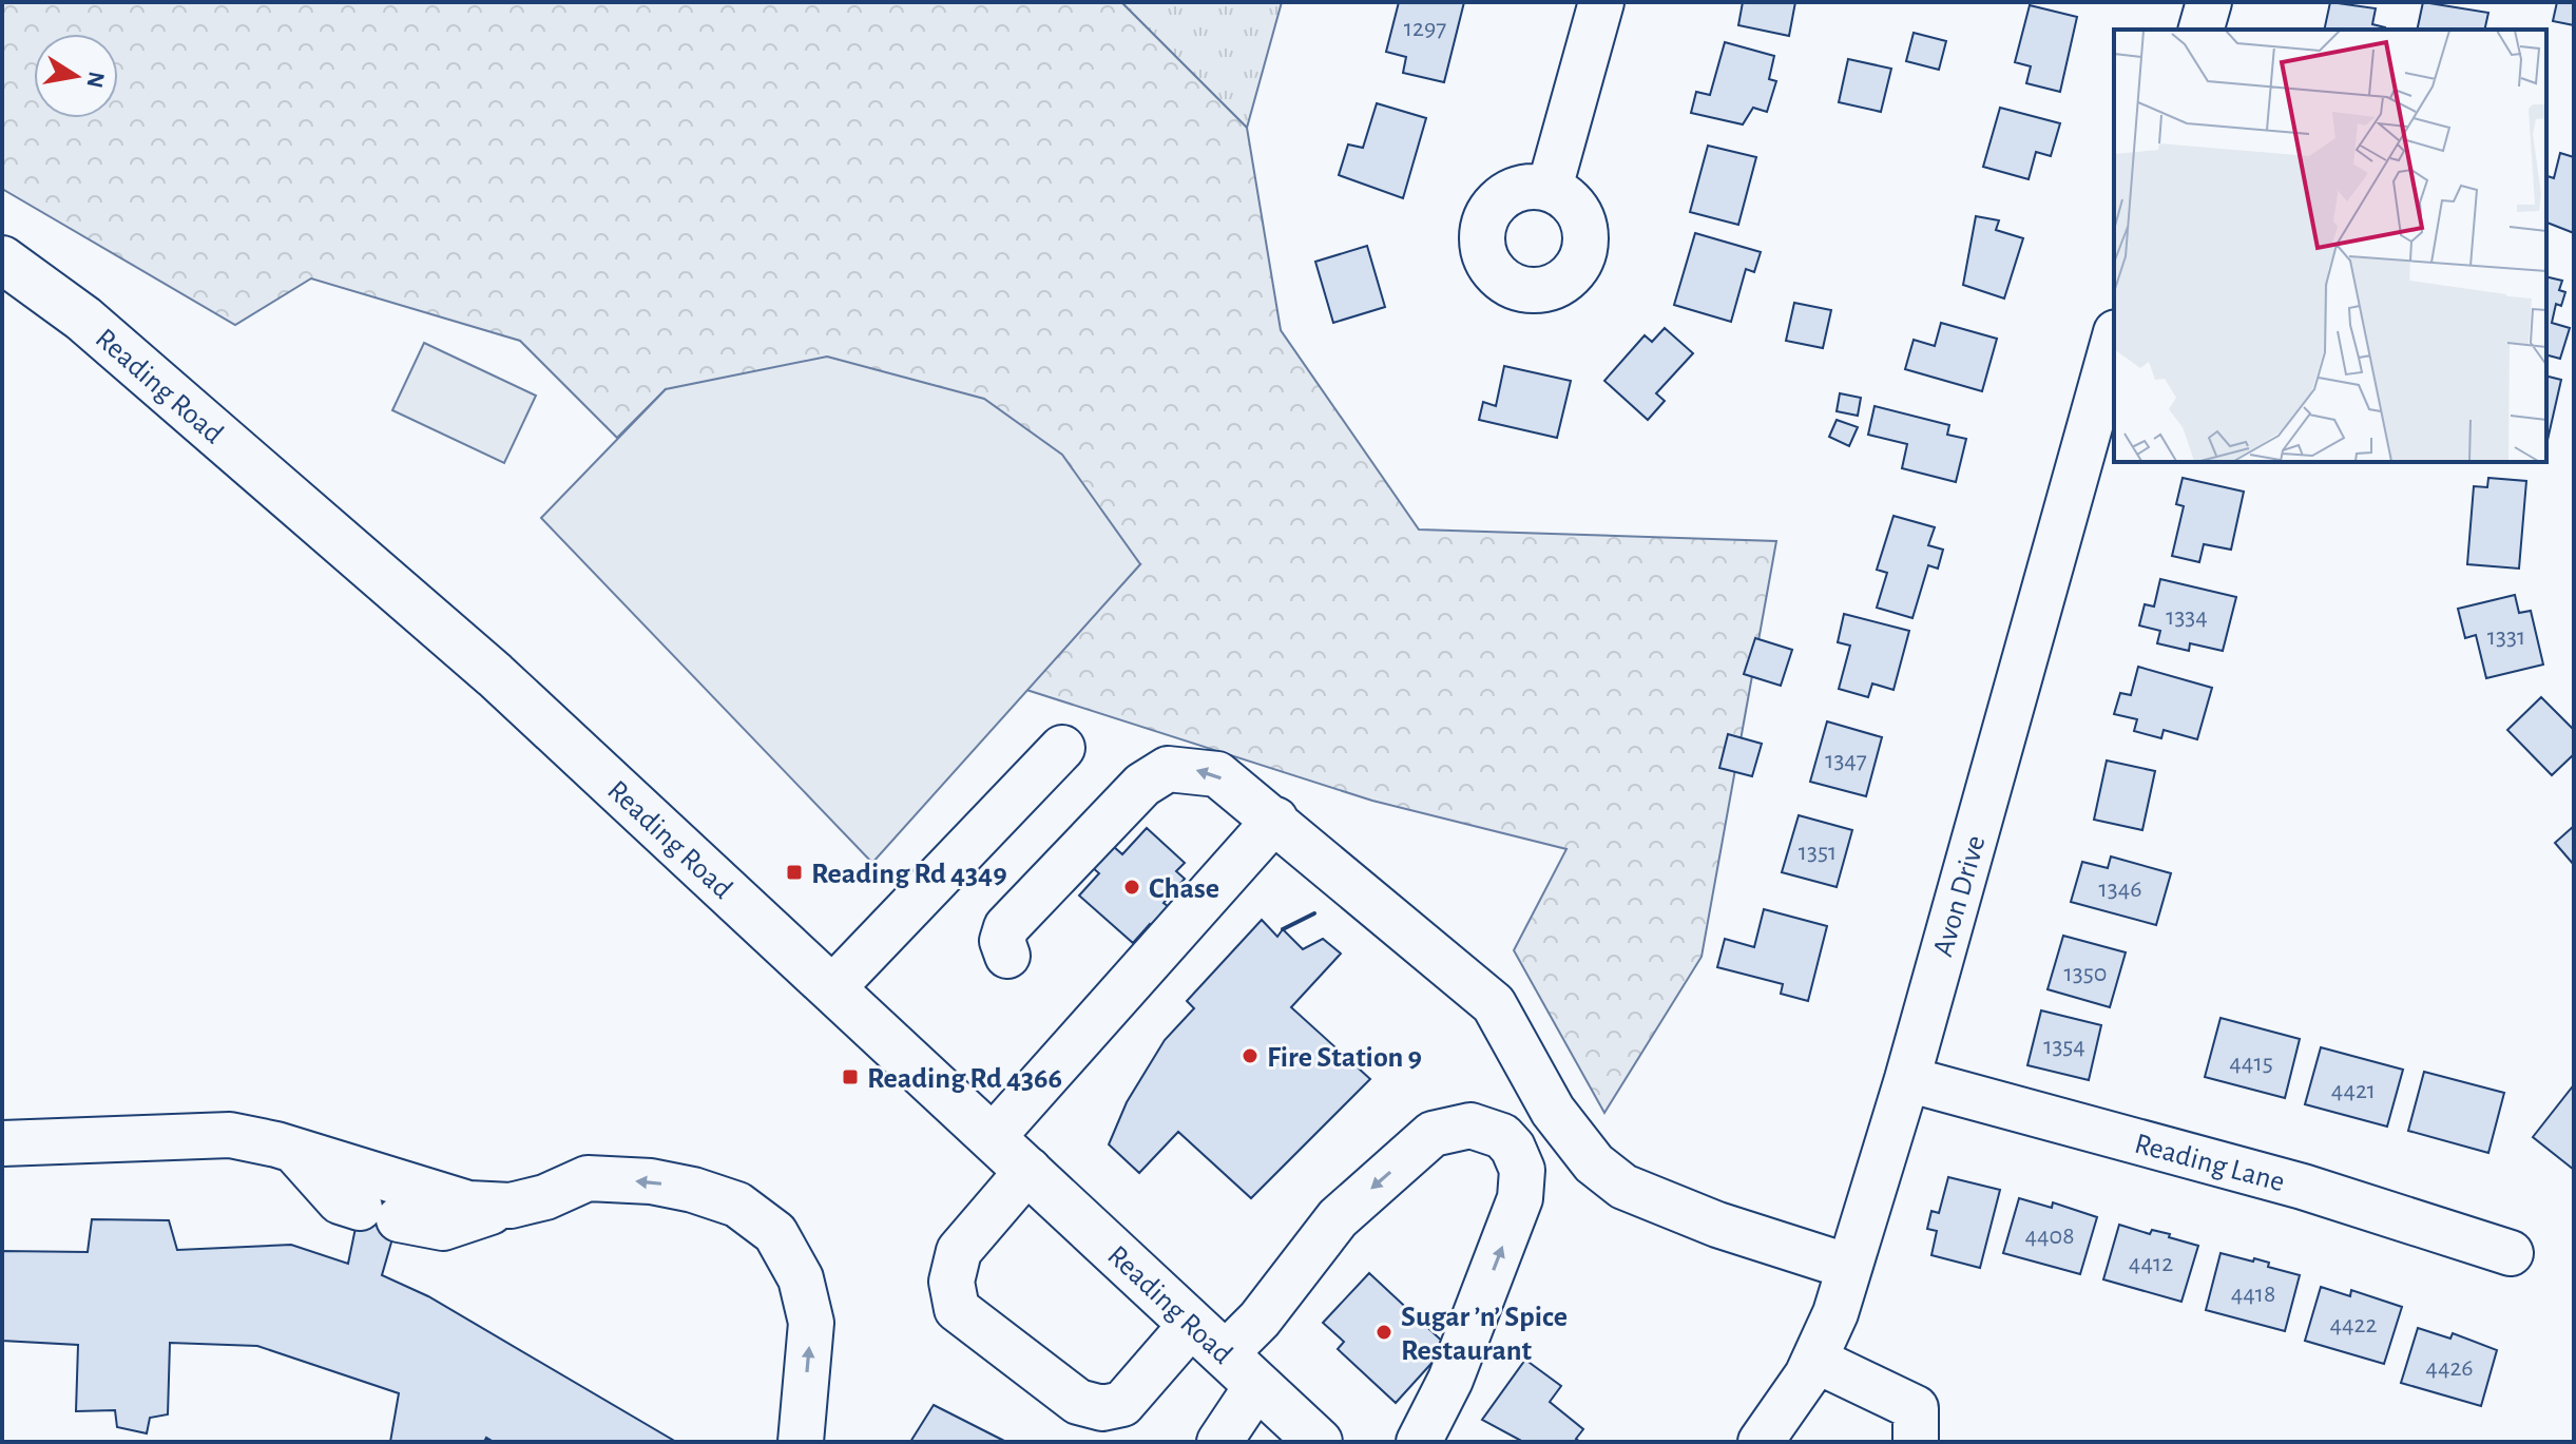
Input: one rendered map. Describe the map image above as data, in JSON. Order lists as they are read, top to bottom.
{
  "streets": {
    "main road": ["Reading Road"],
    "street": ["Avon Drive", "Reading Lane"]
  },
  "crossings": [
    ["Avon Drive", "Reading Lane"]
  ],
  "places": {
    "transit": ["Reading Rd 4349", "Reading Rd 4366"],
    "other": ["Chase", "Fire Station 9", "Sugar ’n’ Spice Restaurant"]
  },
  "house_numbers": [
    "1297",
    "1334",
    "1331",
    "1347",
    "1351",
    "1346",
    "1350",
    "1354",
    "4415",
    "4421",
    "4408",
    "4412",
    "4418",
    "4422",
    "4426"
  ],
  "north": "right"
}
